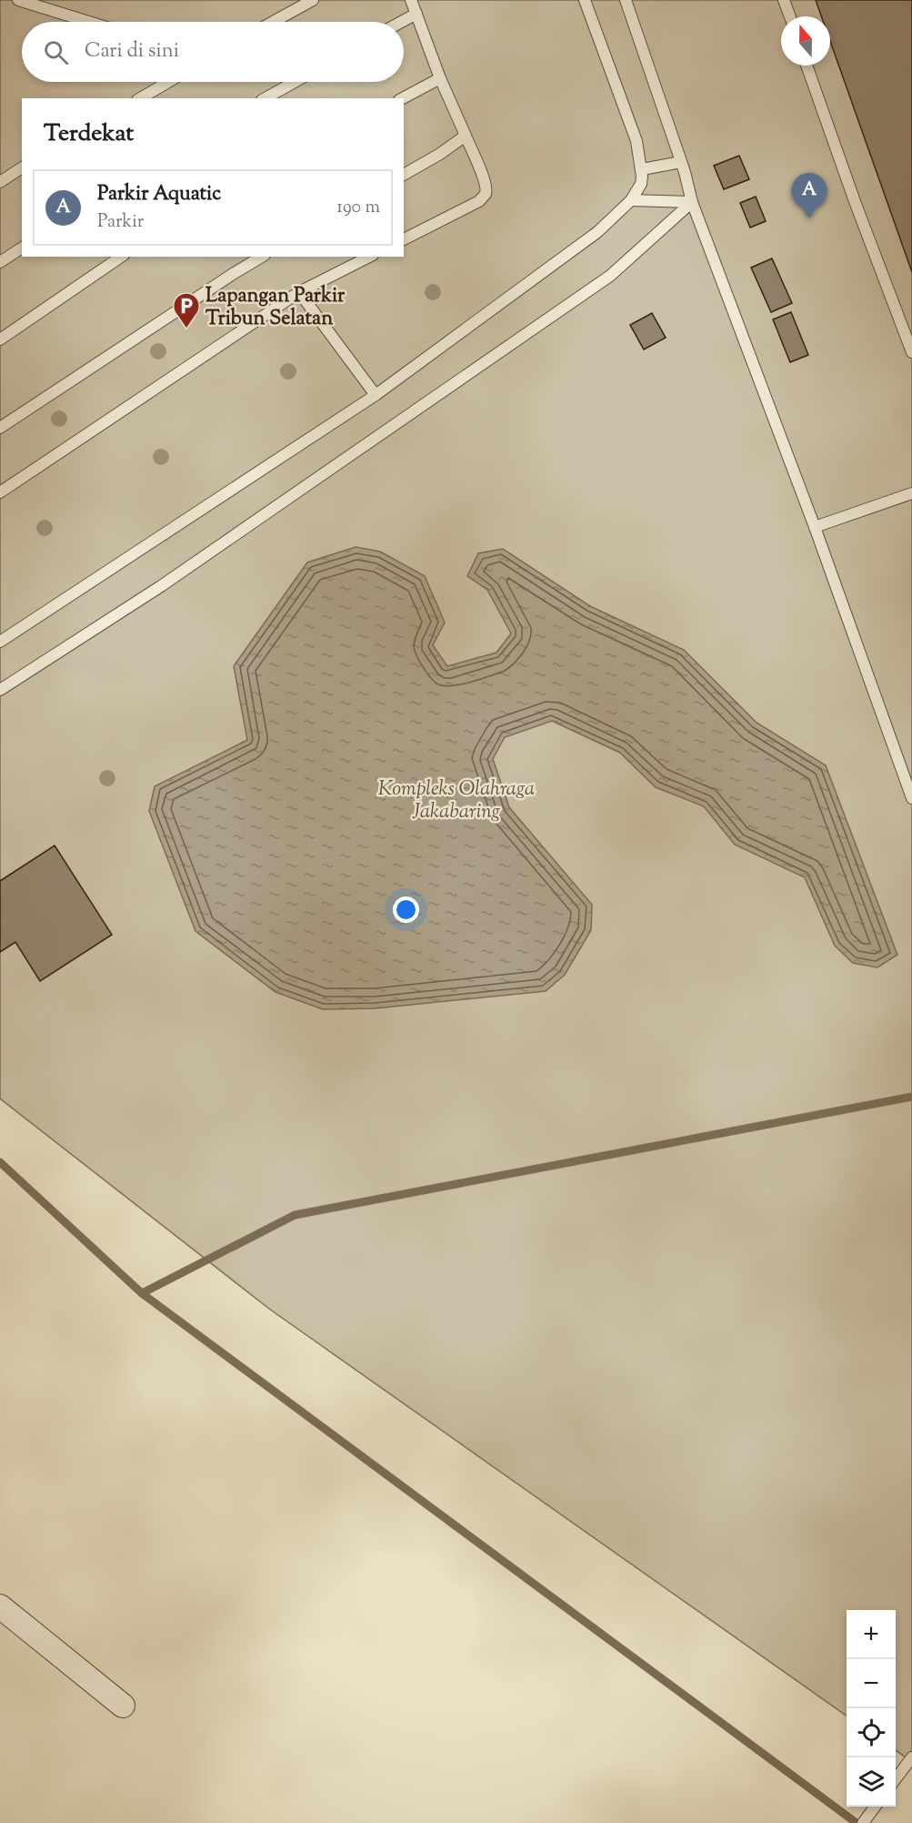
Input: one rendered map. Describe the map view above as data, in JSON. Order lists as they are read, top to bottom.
{
  "parks": ["Kompleks Olahraga Jakabaring"],
  "places": {
    "parking": ["Lapangan Parkir Tribun Selatan"]
  },
  "north": "top",
  "page": {
    "search": "Cari di sini",
    "heading": "Terdekat",
    "list": [
      {
        "mark": "A",
        "name": "Parkir Aquatic",
        "note": "Parkir",
        "value": "190 m"
      }
    ],
    "pins": "A",
    "map_buttons": ["+", "−"]
  }
}
